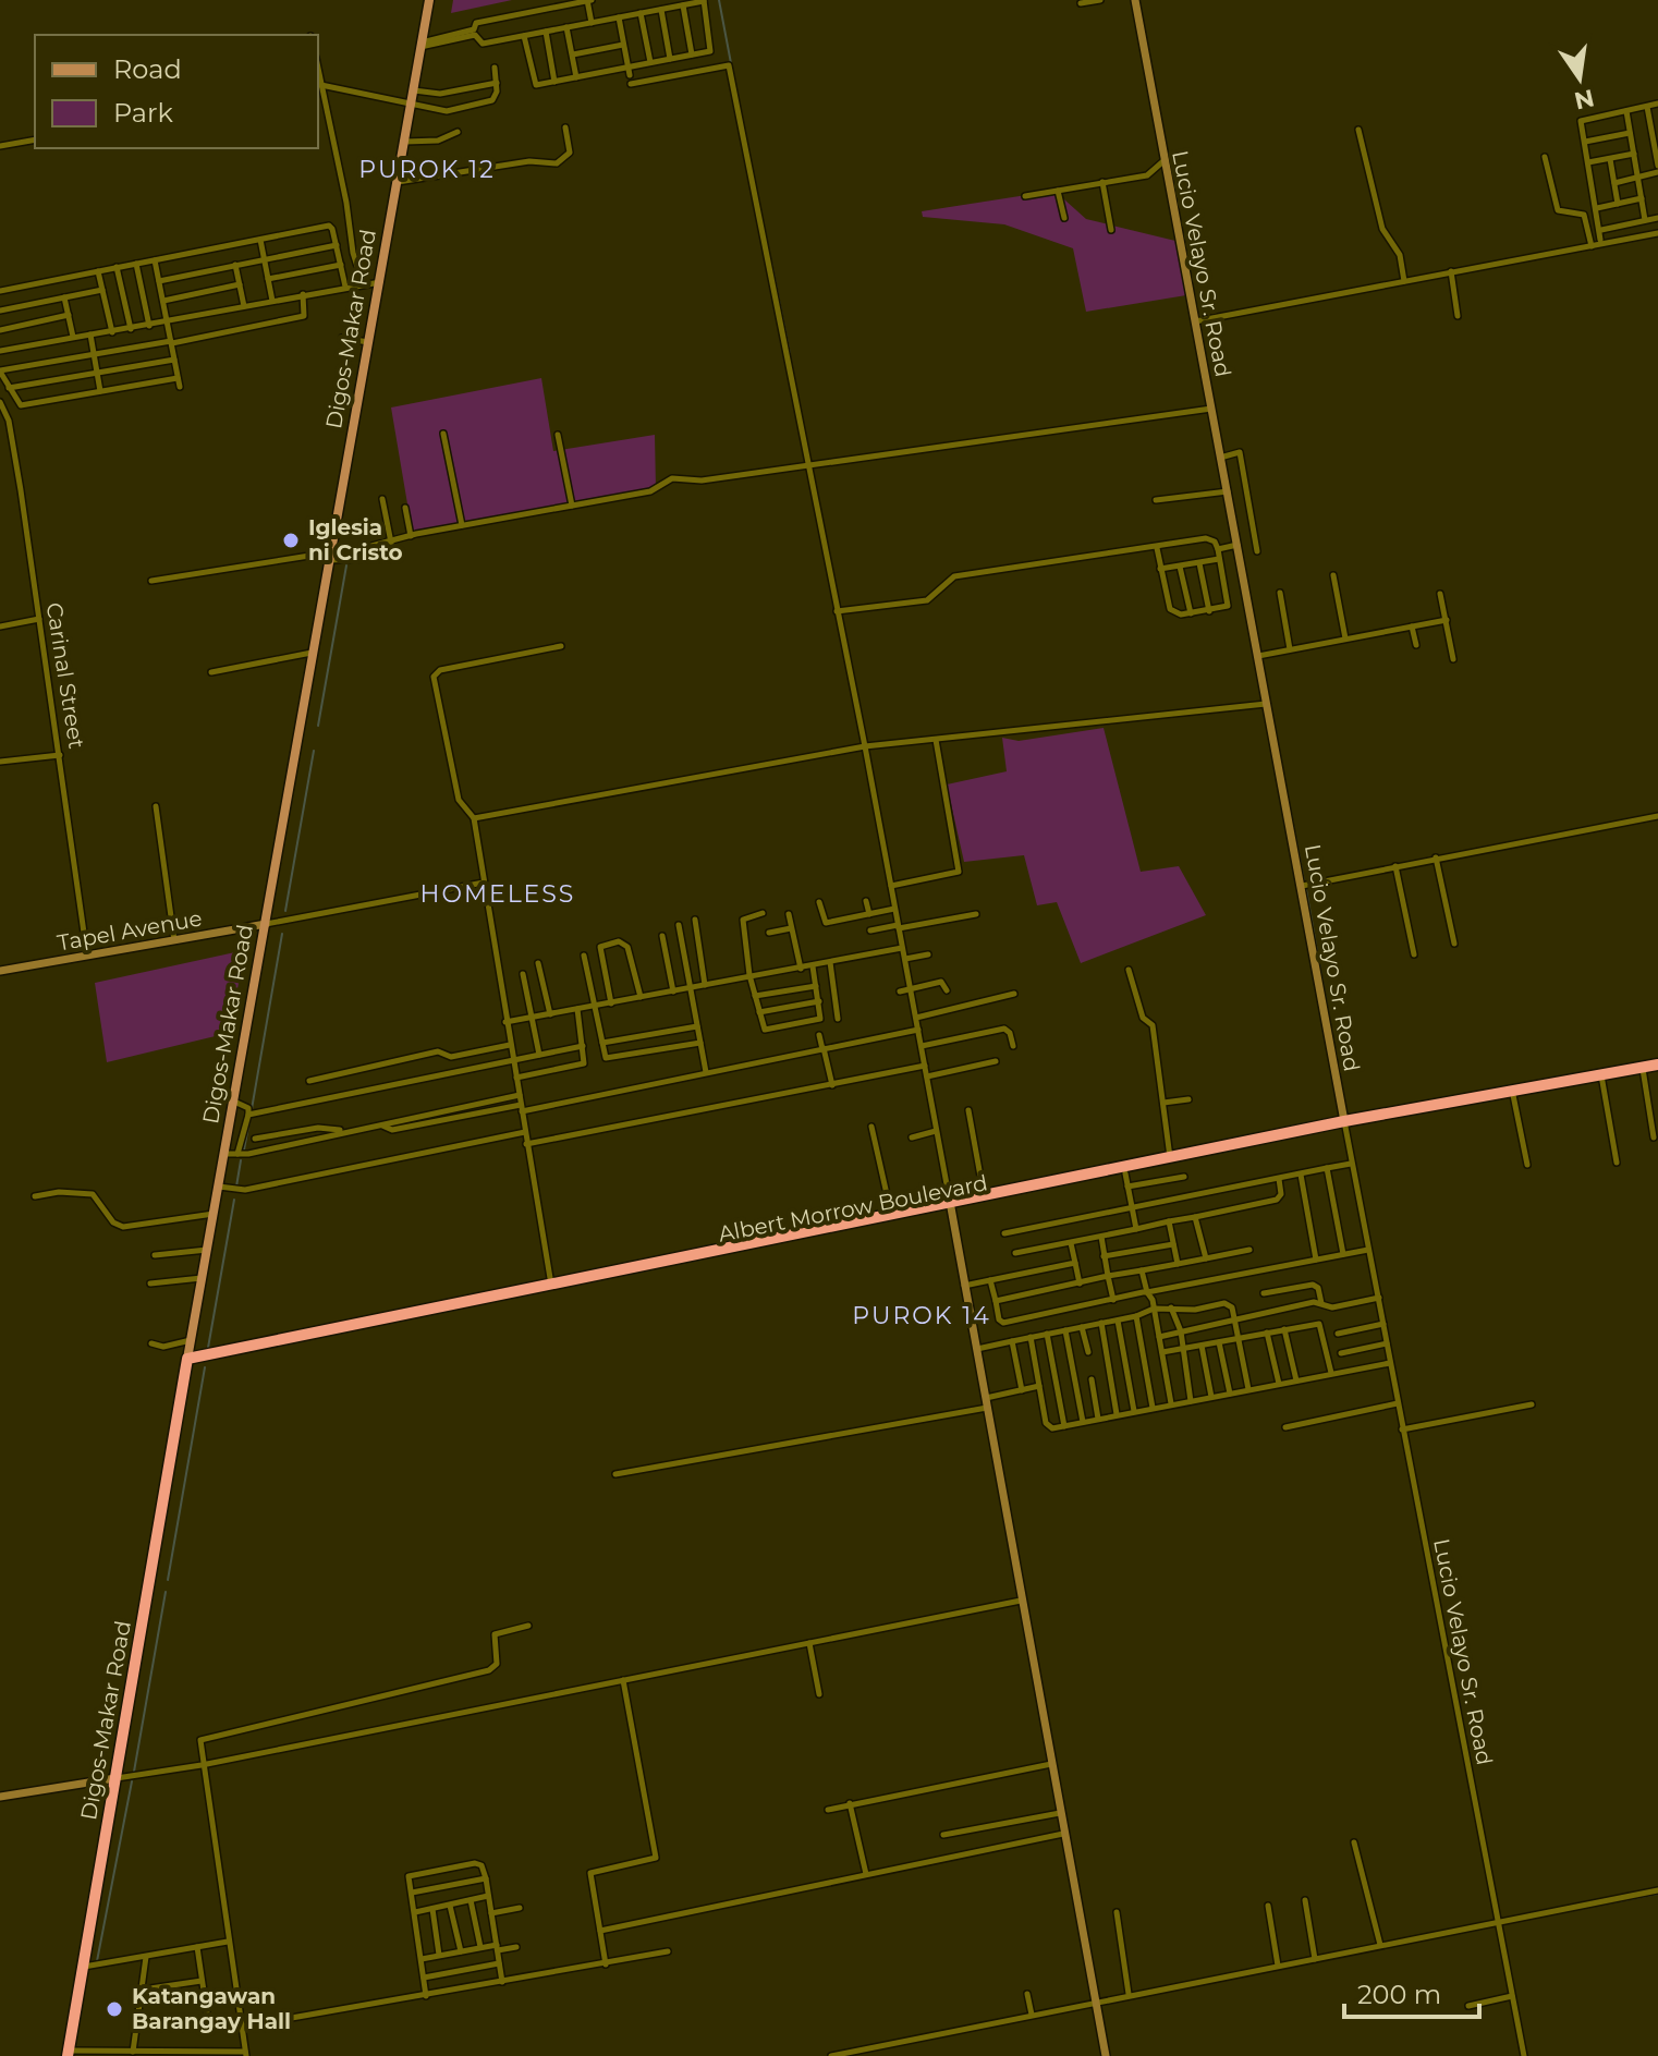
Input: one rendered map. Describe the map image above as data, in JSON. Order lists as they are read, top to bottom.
{
  "streets": {
    "highway": ["Digos-Makar Road", "Albert Morrow Boulevard"],
    "street": ["Lucio Velayo Sr. Road", "Carinal Street", "Tapel Avenue"]
  },
  "crossings": [
    ["Lucio Velayo Sr. Road", "Albert Morrow Boulevard"],
    ["Digos-Makar Road", "Tapel Avenue"],
    ["Digos-Makar Road", "Albert Morrow Boulevard"],
    ["Carinal Street", "Tapel Avenue"]
  ],
  "districts": ["PUROK 12", "HOMELESS", "PUROK 14"],
  "places": ["Iglesia ni Cristo", "Katangawan Barangay Hall"],
  "legend": ["Road", "Park"],
  "scale_bar": "200 m",
  "north": "bottom"
}
